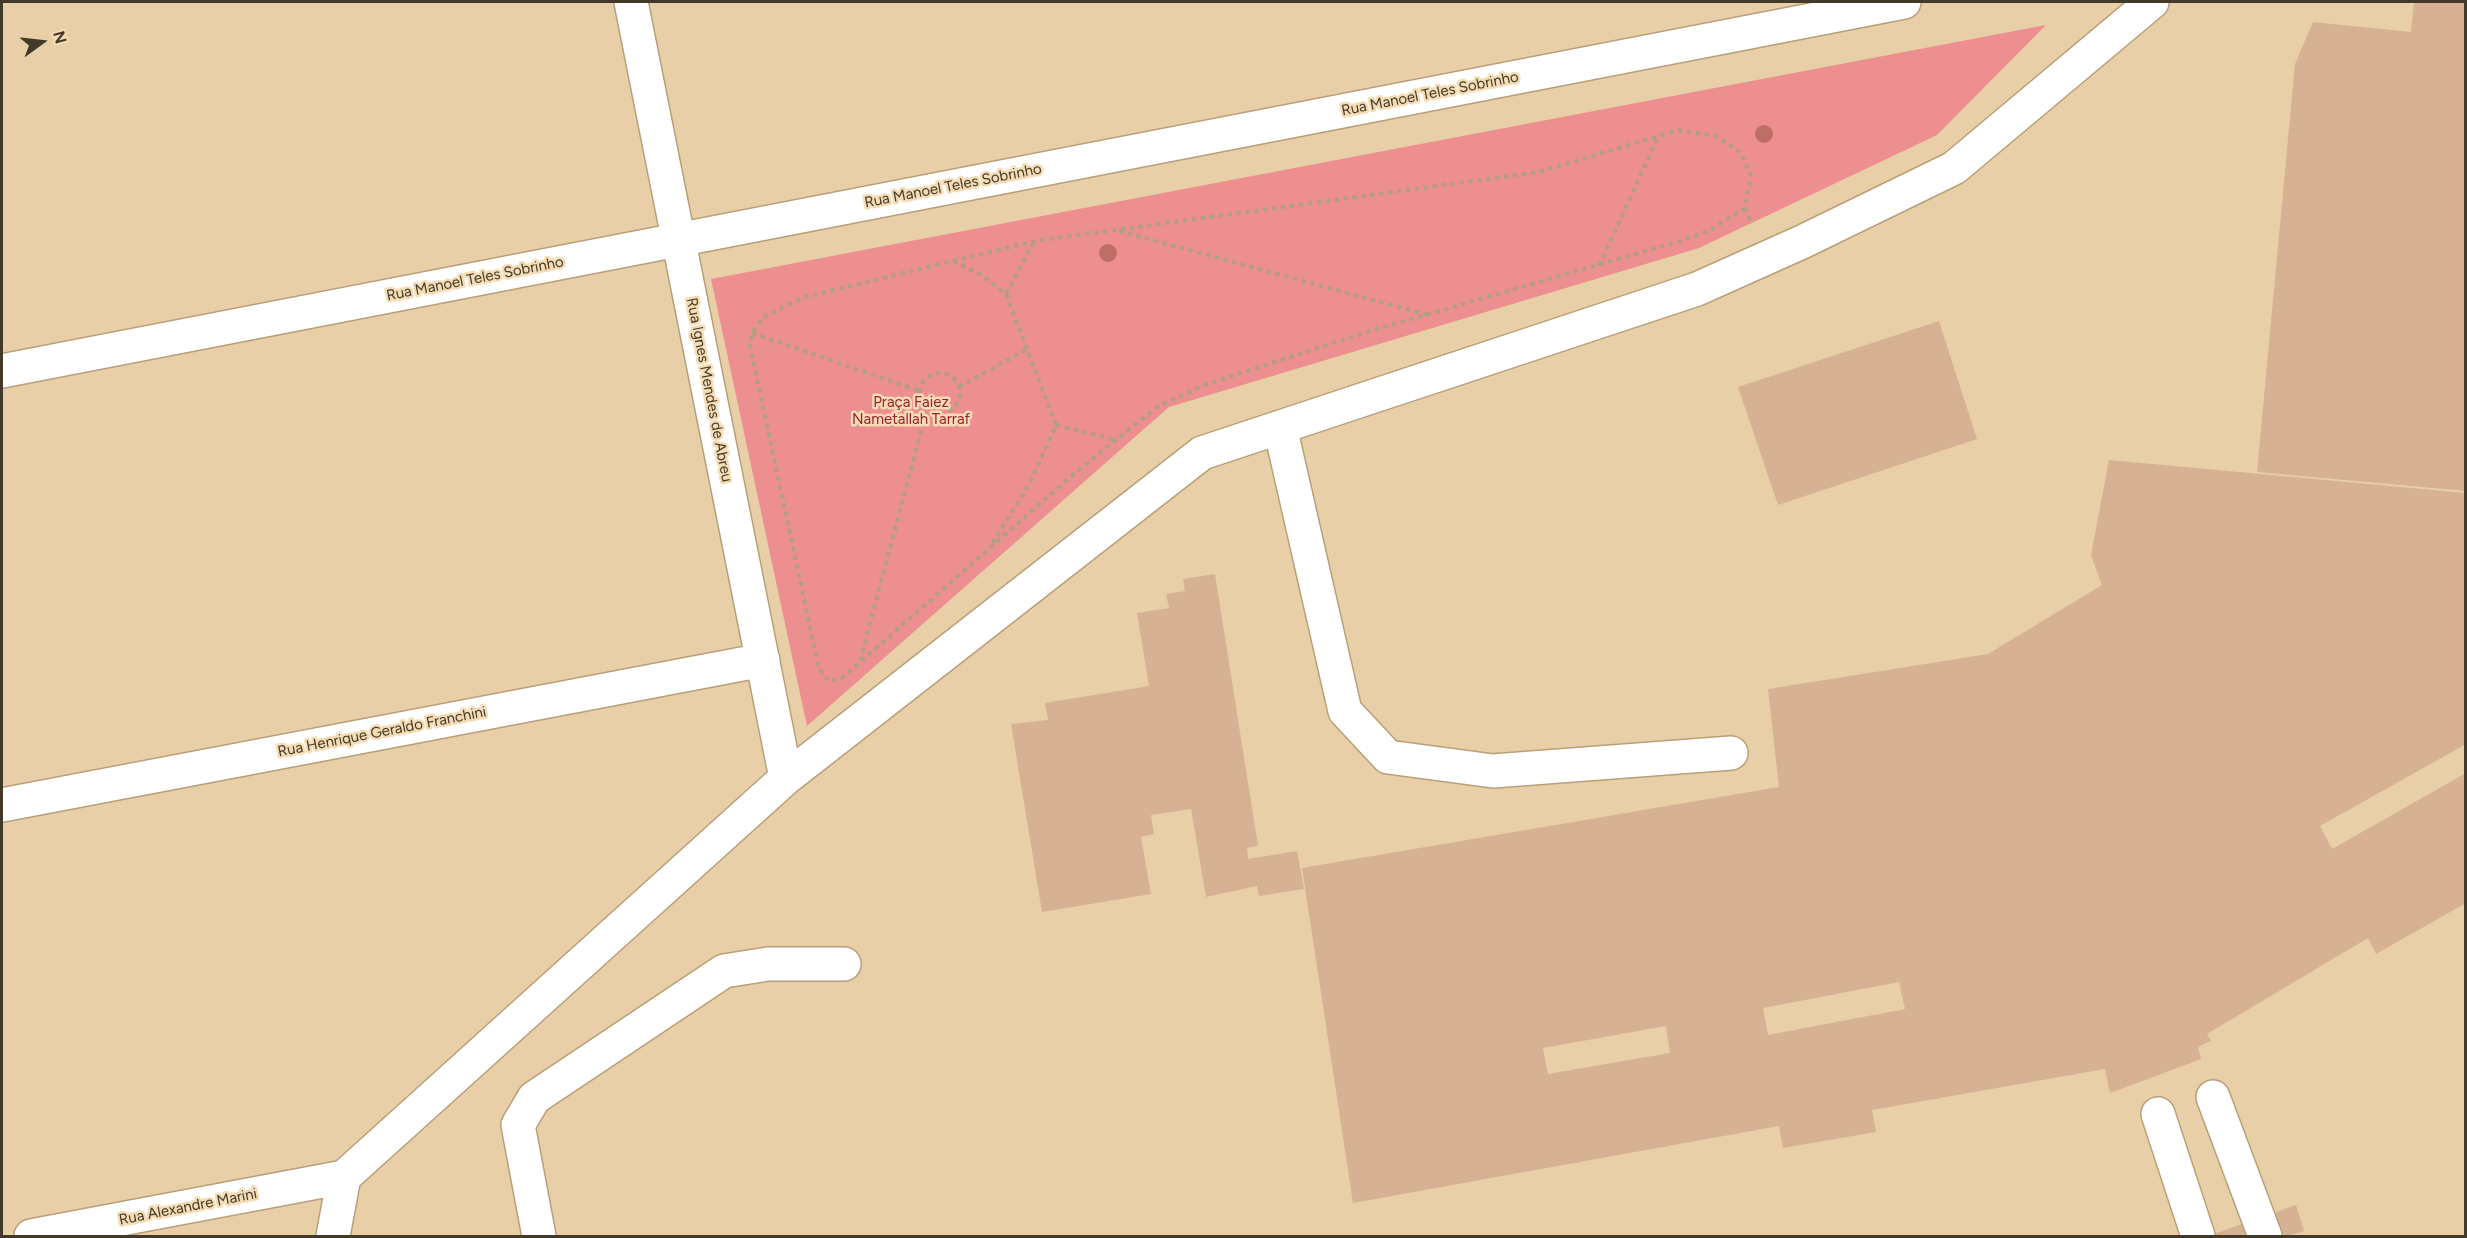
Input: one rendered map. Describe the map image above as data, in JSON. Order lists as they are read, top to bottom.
{
  "streets": {
    "street": [
      "Rua Manoel Teles Sobrinho",
      "Rua Ignes Mendes de Abreu",
      "Rua Henrique Geraldo Franchini",
      "Rua Alexandre Marini"
    ]
  },
  "crossings": [
    ["Rua Manoel Teles Sobrinho", "Rua Ignes Mendes de Abreu"],
    ["Rua Ignes Mendes de Abreu", "Rua Henrique Geraldo Franchini"]
  ],
  "parks": ["Praça Faiez Nametallah Tarraf"],
  "north": "right"
}
